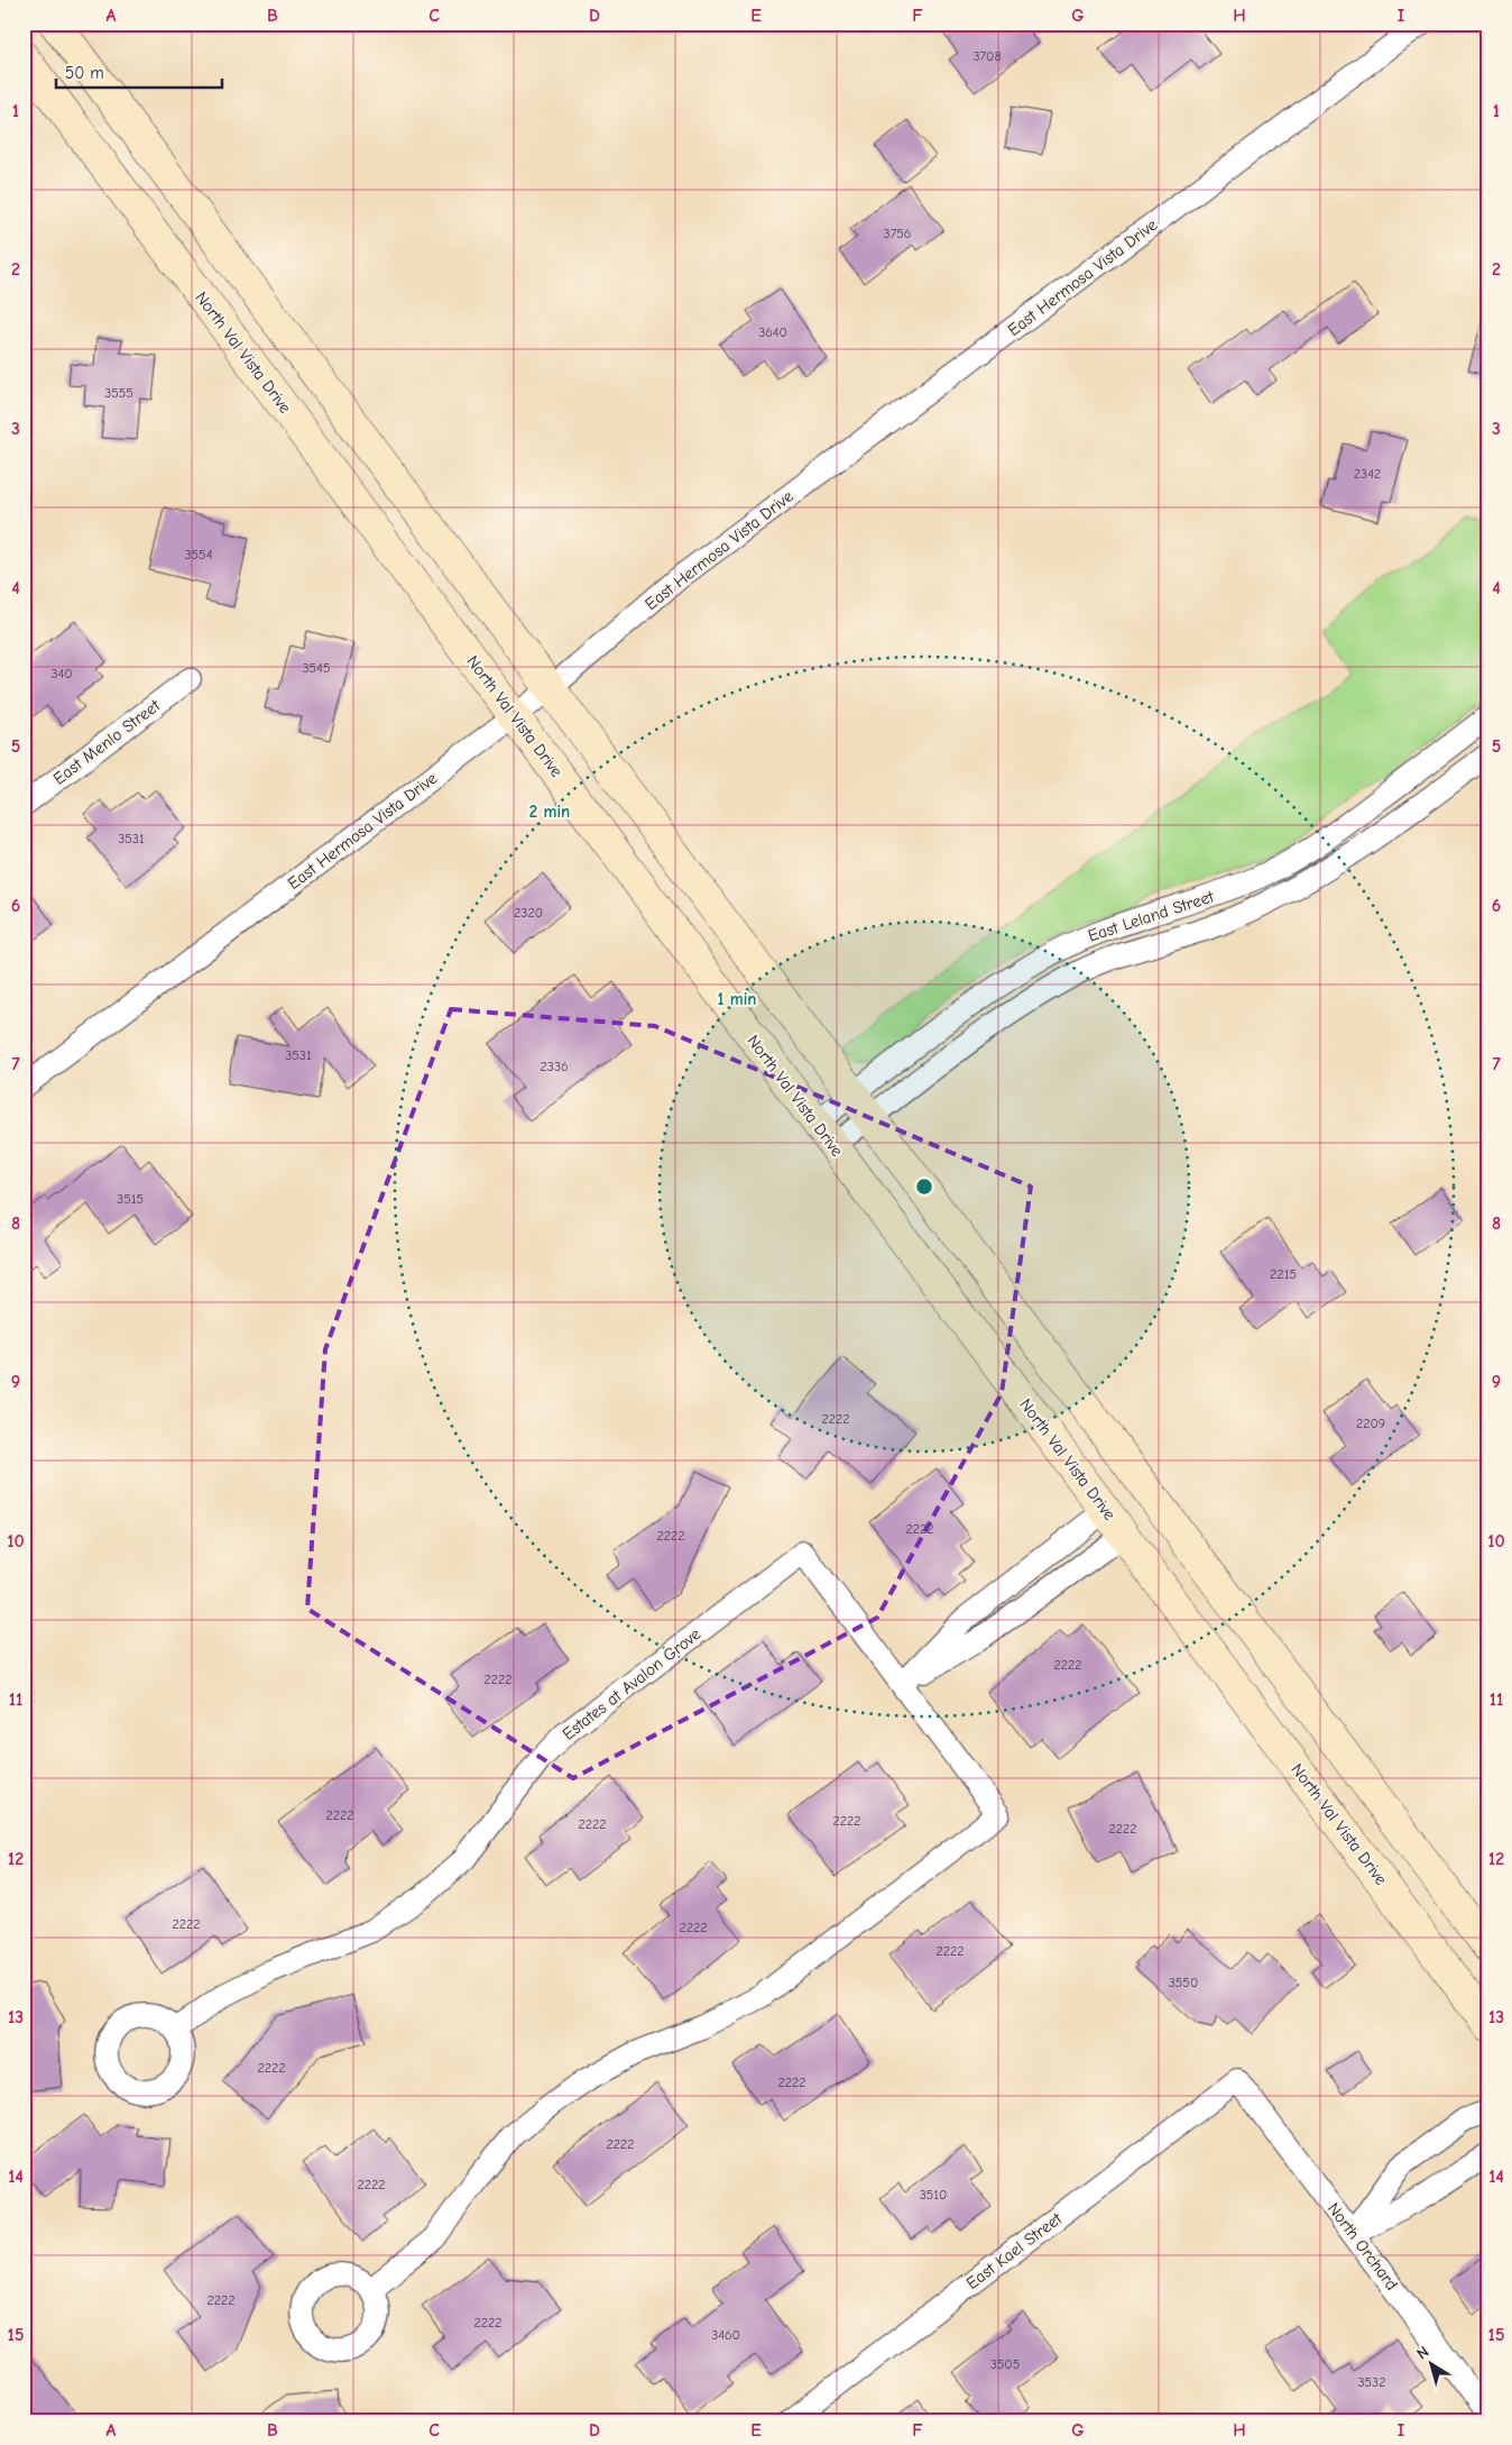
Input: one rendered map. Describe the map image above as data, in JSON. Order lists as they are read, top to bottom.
{
  "streets": {
    "main road": ["North Val Vista Drive"],
    "street": [
      "East Hermosa Vista Drive",
      "East Menlo Street",
      "East Leland Street",
      "Estates at Avalon Grove",
      "North Orchard",
      "East Kael Street"
    ]
  },
  "crossings": [
    ["East Hermosa Vista Drive", "North Val Vista Drive"],
    ["North Val Vista Drive", "East Leland Street"],
    ["North Orchard", "East Kael Street"]
  ],
  "house_numbers": [
    "3708",
    "3756",
    "3640",
    "3555",
    "2342",
    "3554",
    "3545",
    "340",
    "3531",
    "2320",
    "3531",
    "2336",
    "3515",
    "2215",
    "2222",
    "2209",
    "2222",
    "2222",
    "2222",
    "2222",
    "2222",
    "2222",
    "2222",
    "2222",
    "2222",
    "2222",
    "2222",
    "3550",
    "2222",
    "2222",
    "2222",
    "2222",
    "3510",
    "2222",
    "2222",
    "3460",
    "3505",
    "3532"
  ],
  "scale_bar": "50 m",
  "north": "top left",
  "grid": {
    "columns": [
      "A",
      "B",
      "C",
      "D",
      "E",
      "F",
      "G",
      "H",
      "I"
    ],
    "rows": [
      "1",
      "2",
      "3",
      "4",
      "5",
      "6",
      "7",
      "8",
      "9",
      "10",
      "11",
      "12",
      "13",
      "14",
      "15"
    ]
  },
  "rings": ["2 min", "1 min"]
}
